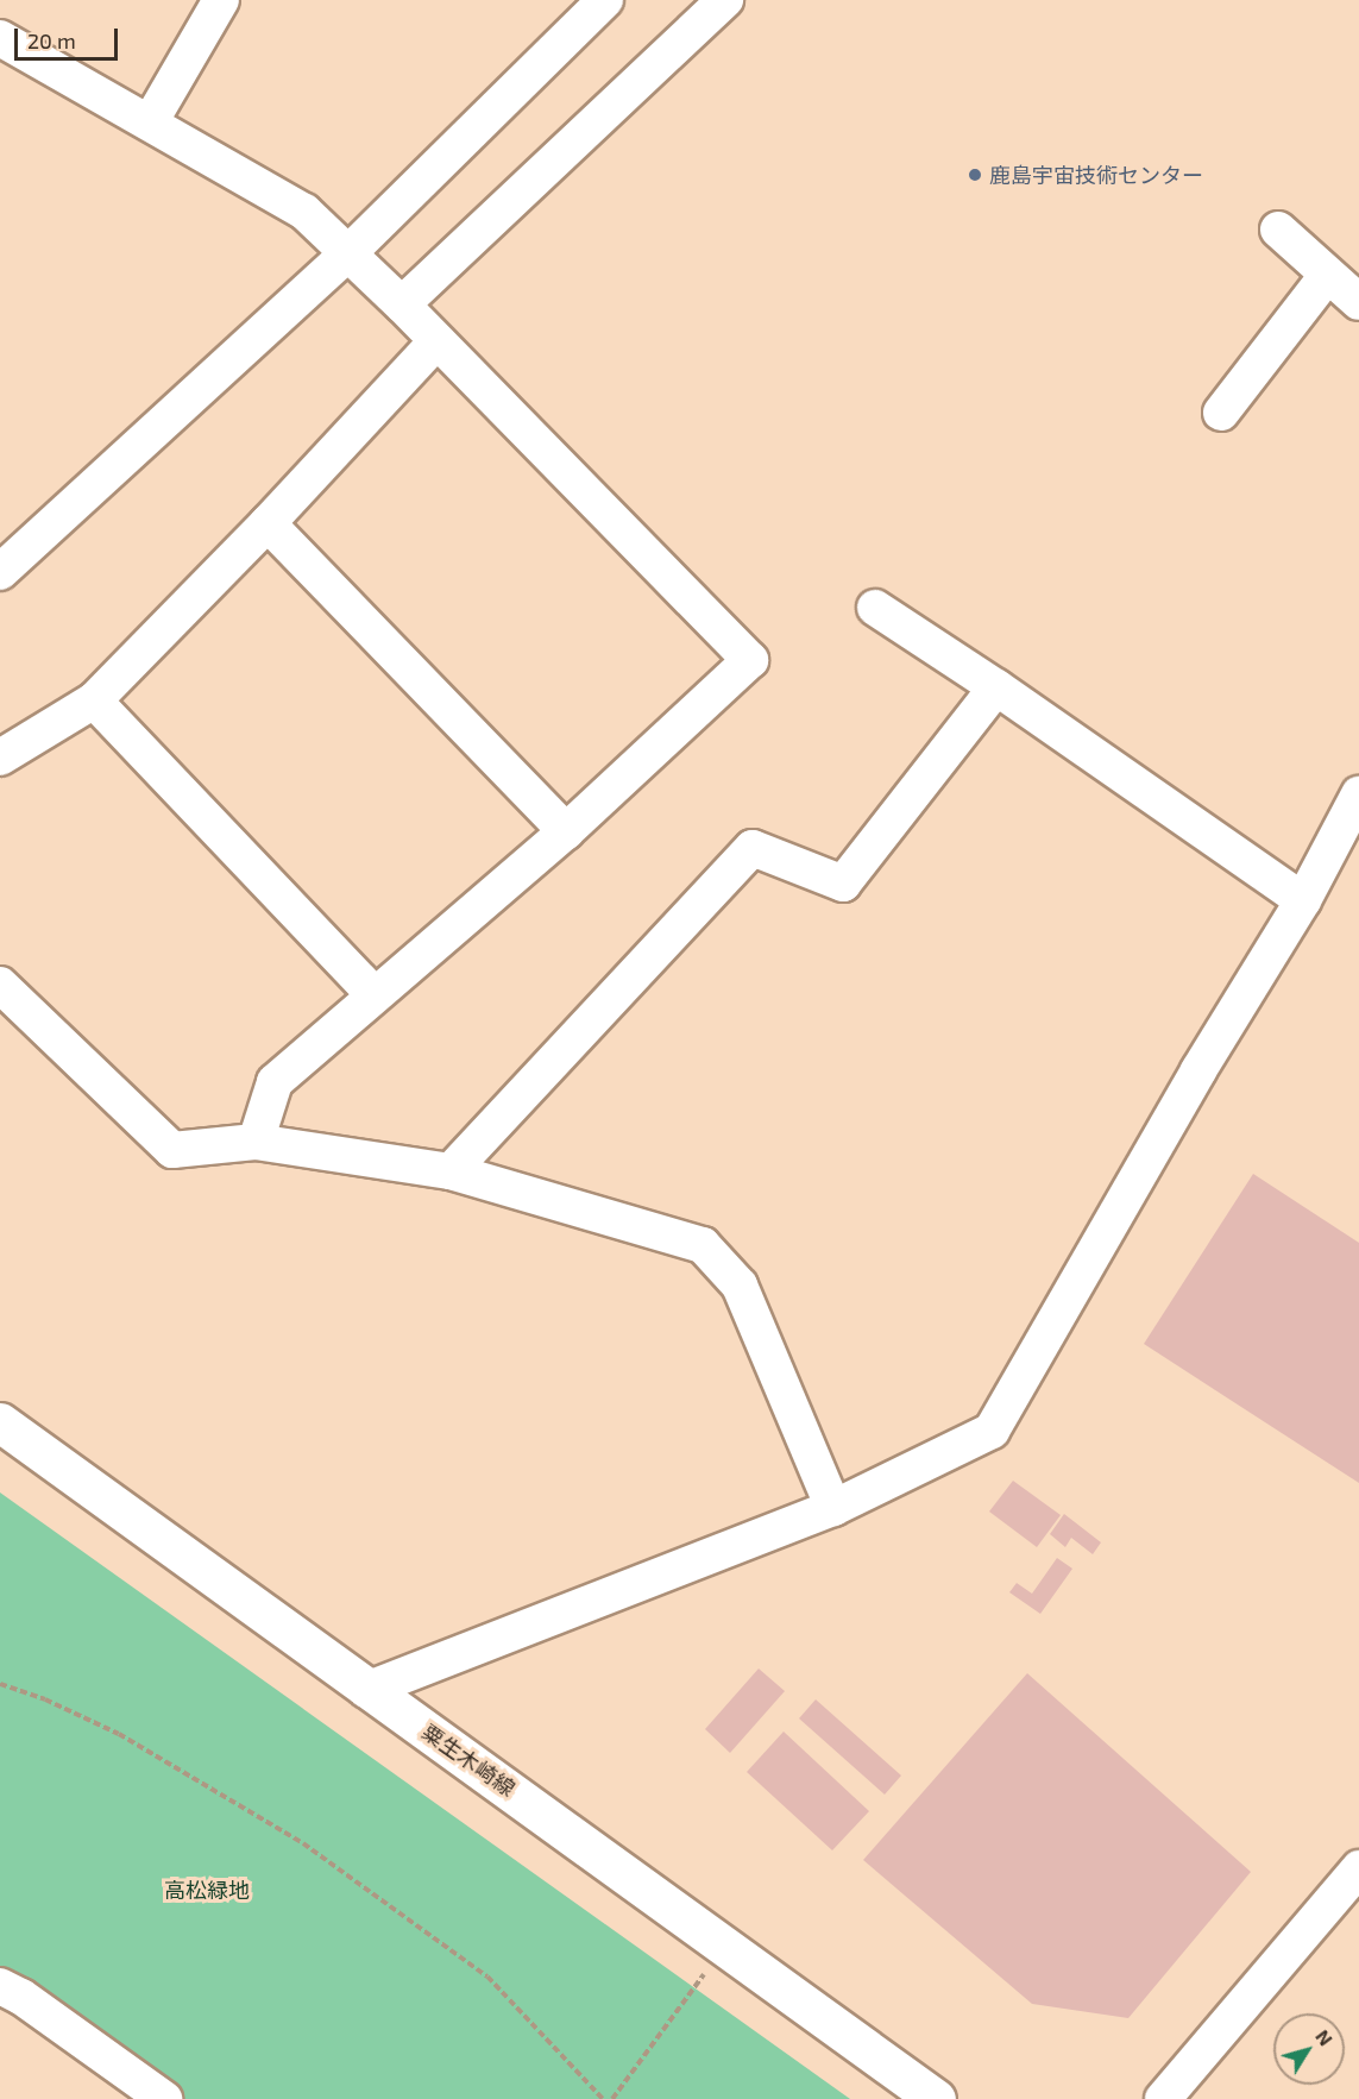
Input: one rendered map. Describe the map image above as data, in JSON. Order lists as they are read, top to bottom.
{
  "streets": {
    "main road": ["粟生木崎線"]
  },
  "parks": ["高松緑地"],
  "places": ["鹿島宇宙技術センター"],
  "scale_bar": "20 m",
  "north": "top right"
}
